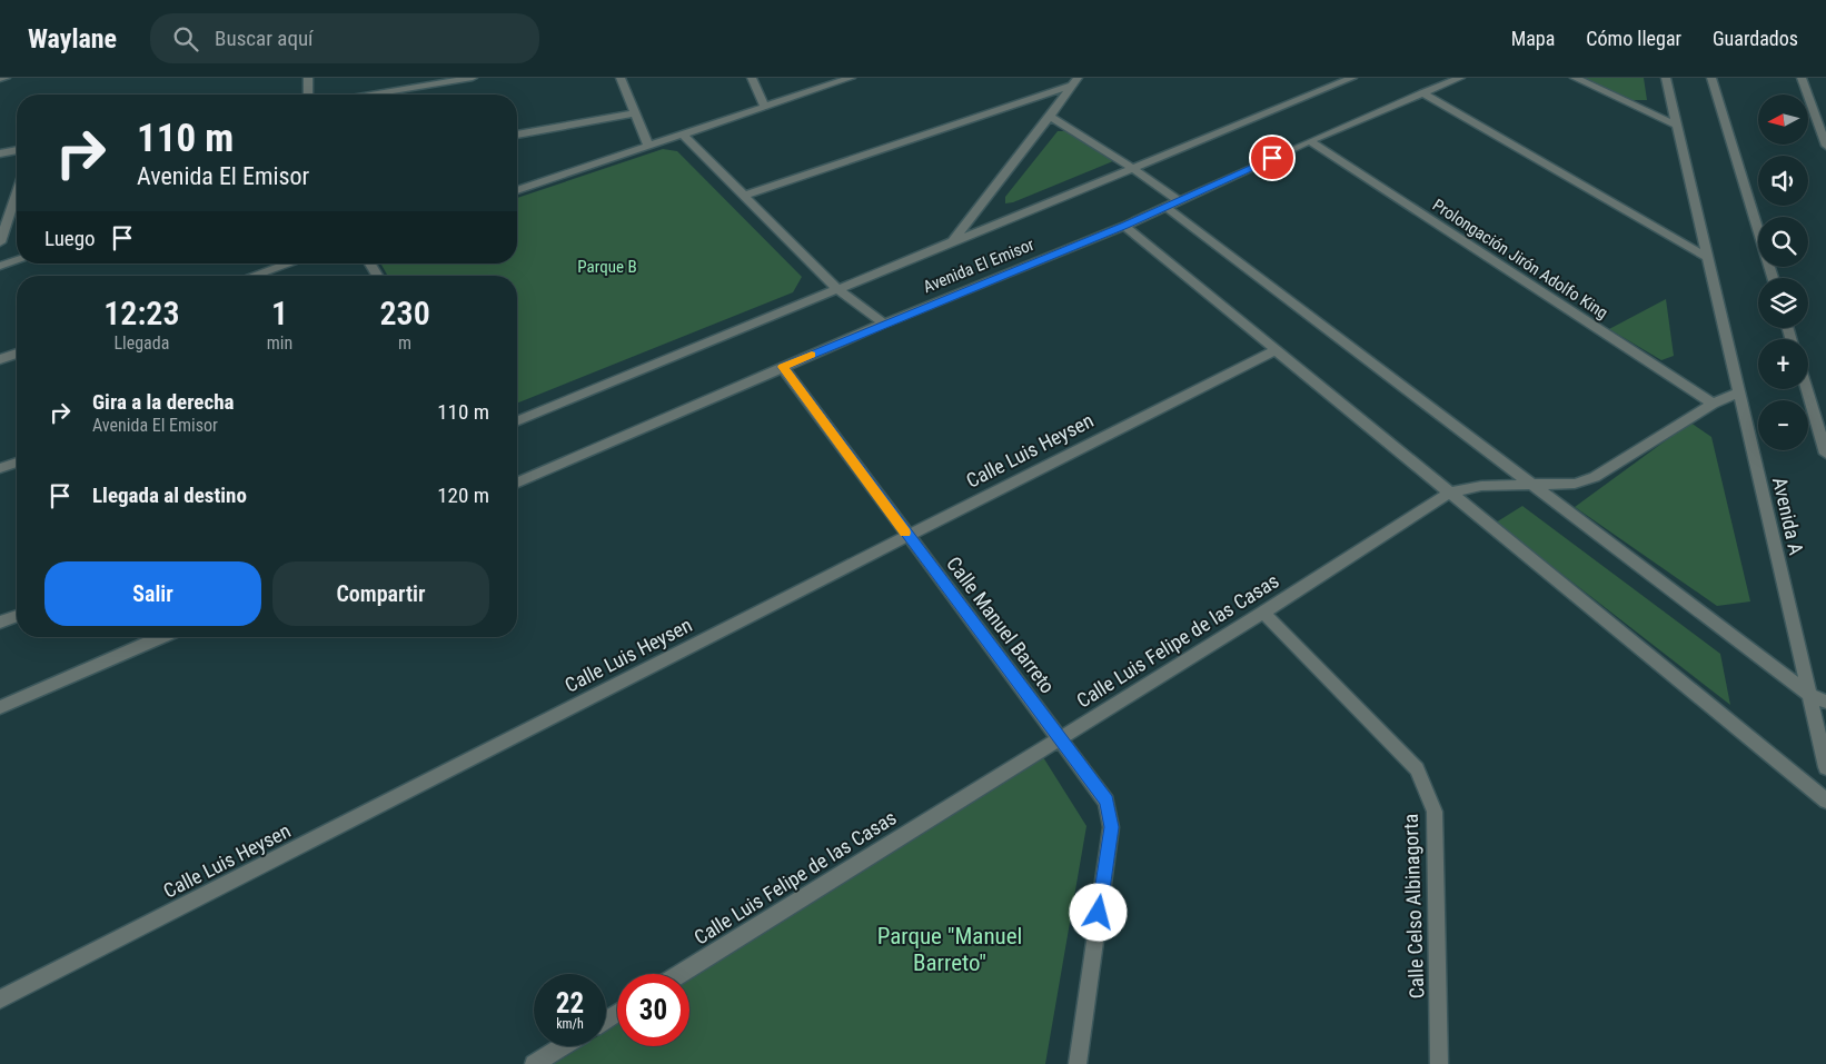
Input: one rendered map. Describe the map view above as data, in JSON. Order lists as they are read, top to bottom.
{
  "streets": {
    "street": [
      "Prolongación Jirón Adolfo King",
      "Avenida El Emisor",
      "Calle Luis Heysen",
      "Avenida A",
      "Calle Manuel Barreto",
      "Calle Luis Felipe de las Casas",
      "Calle Celso Albinagorta"
    ]
  },
  "crossings": [
    ["Prolongación Jirón Adolfo King", "Avenida El Emisor"],
    ["Prolongación Jirón Adolfo King", "Calle Luis Felipe de las Casas"],
    ["Avenida El Emisor", "Calle Manuel Barreto"],
    ["Calle Luis Heysen", "Calle Manuel Barreto"],
    ["Avenida A", "Calle Luis Felipe de las Casas"],
    ["Calle Manuel Barreto", "Calle Luis Felipe de las Casas"],
    ["Calle Luis Felipe de las Casas", "Calle Celso Albinagorta"]
  ],
  "parks": ["Parque B", "Parque \"Manuel Barreto\""],
  "north": "left",
  "page": {
    "header": "Waylane",
    "search": "Buscar aquí",
    "nav": ["Mapa", "Cómo llegar", "Guardados"],
    "map_buttons": ["+", "−"],
    "turn": ["110 m", "Avenida El Emisor"],
    "then": "Luego",
    "eta": [
      "12:23",
      "Llegada",
      "1",
      "min",
      "230",
      "m"
    ],
    "list": [
      {
        "name": "Gira a la derecha",
        "note": "Avenida El Emisor",
        "value": "110 m"
      },
      {
        "name": "Llegada al destino",
        "value": "120 m"
      }
    ],
    "buttons": ["Salir", "Compartir"],
    "speed": "22 km/h",
    "limit": "30"
  }
}
